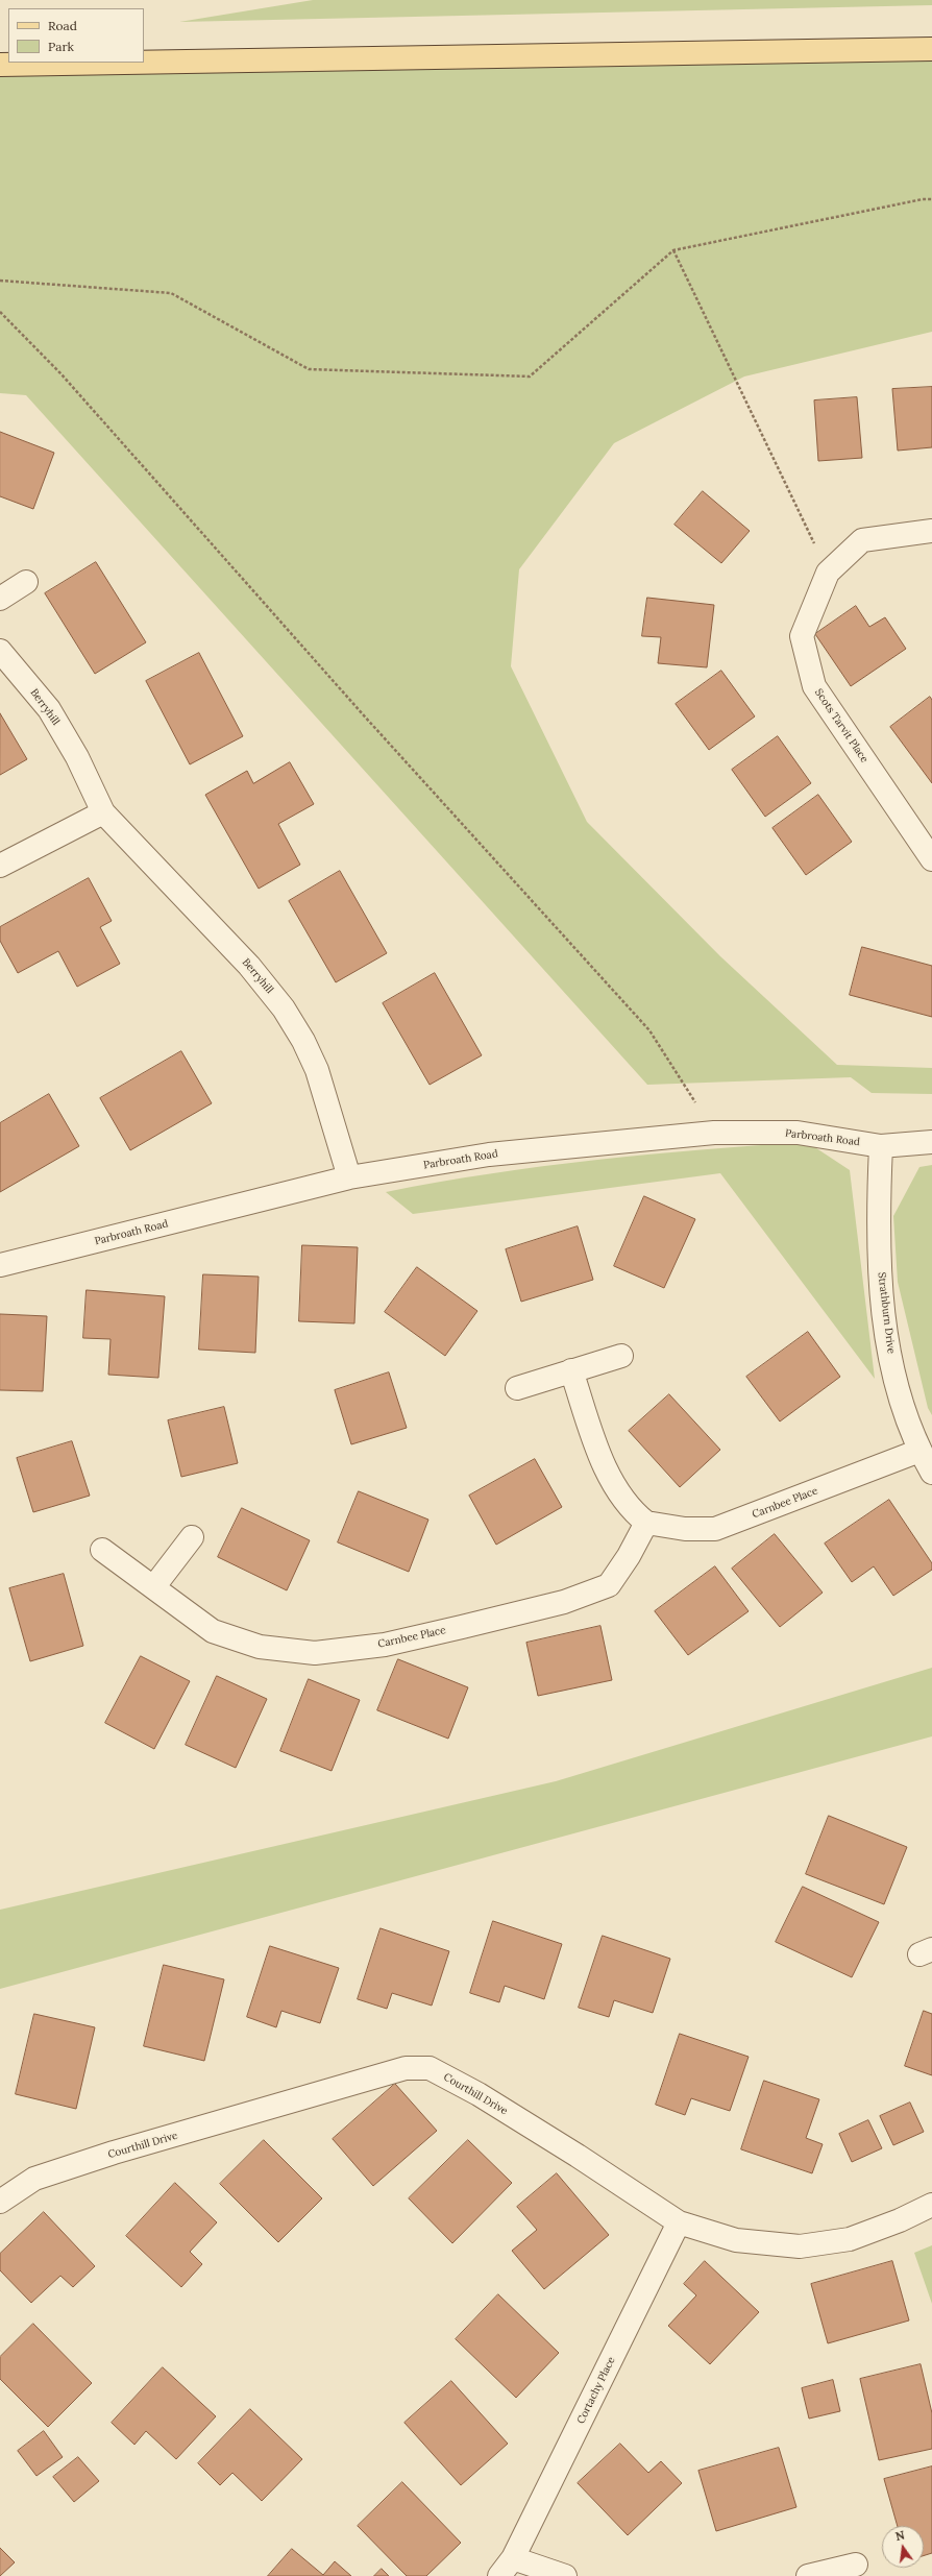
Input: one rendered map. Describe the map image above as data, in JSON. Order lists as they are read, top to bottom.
{
  "streets": {
    "street": [
      "Berryhill",
      "Scots Tarvit Place",
      "Parbroath Road",
      "Strathburn Drive",
      "Carnbee Place",
      "Courthill Drive",
      "Cortachy Place"
    ]
  },
  "crossings": [
    ["Berryhill", "Parbroath Road"],
    ["Parbroath Road", "Strathburn Drive"],
    ["Strathburn Drive", "Carnbee Place"],
    ["Courthill Drive", "Cortachy Place"]
  ],
  "legend": ["Road", "Park"],
  "north": "top"
}
